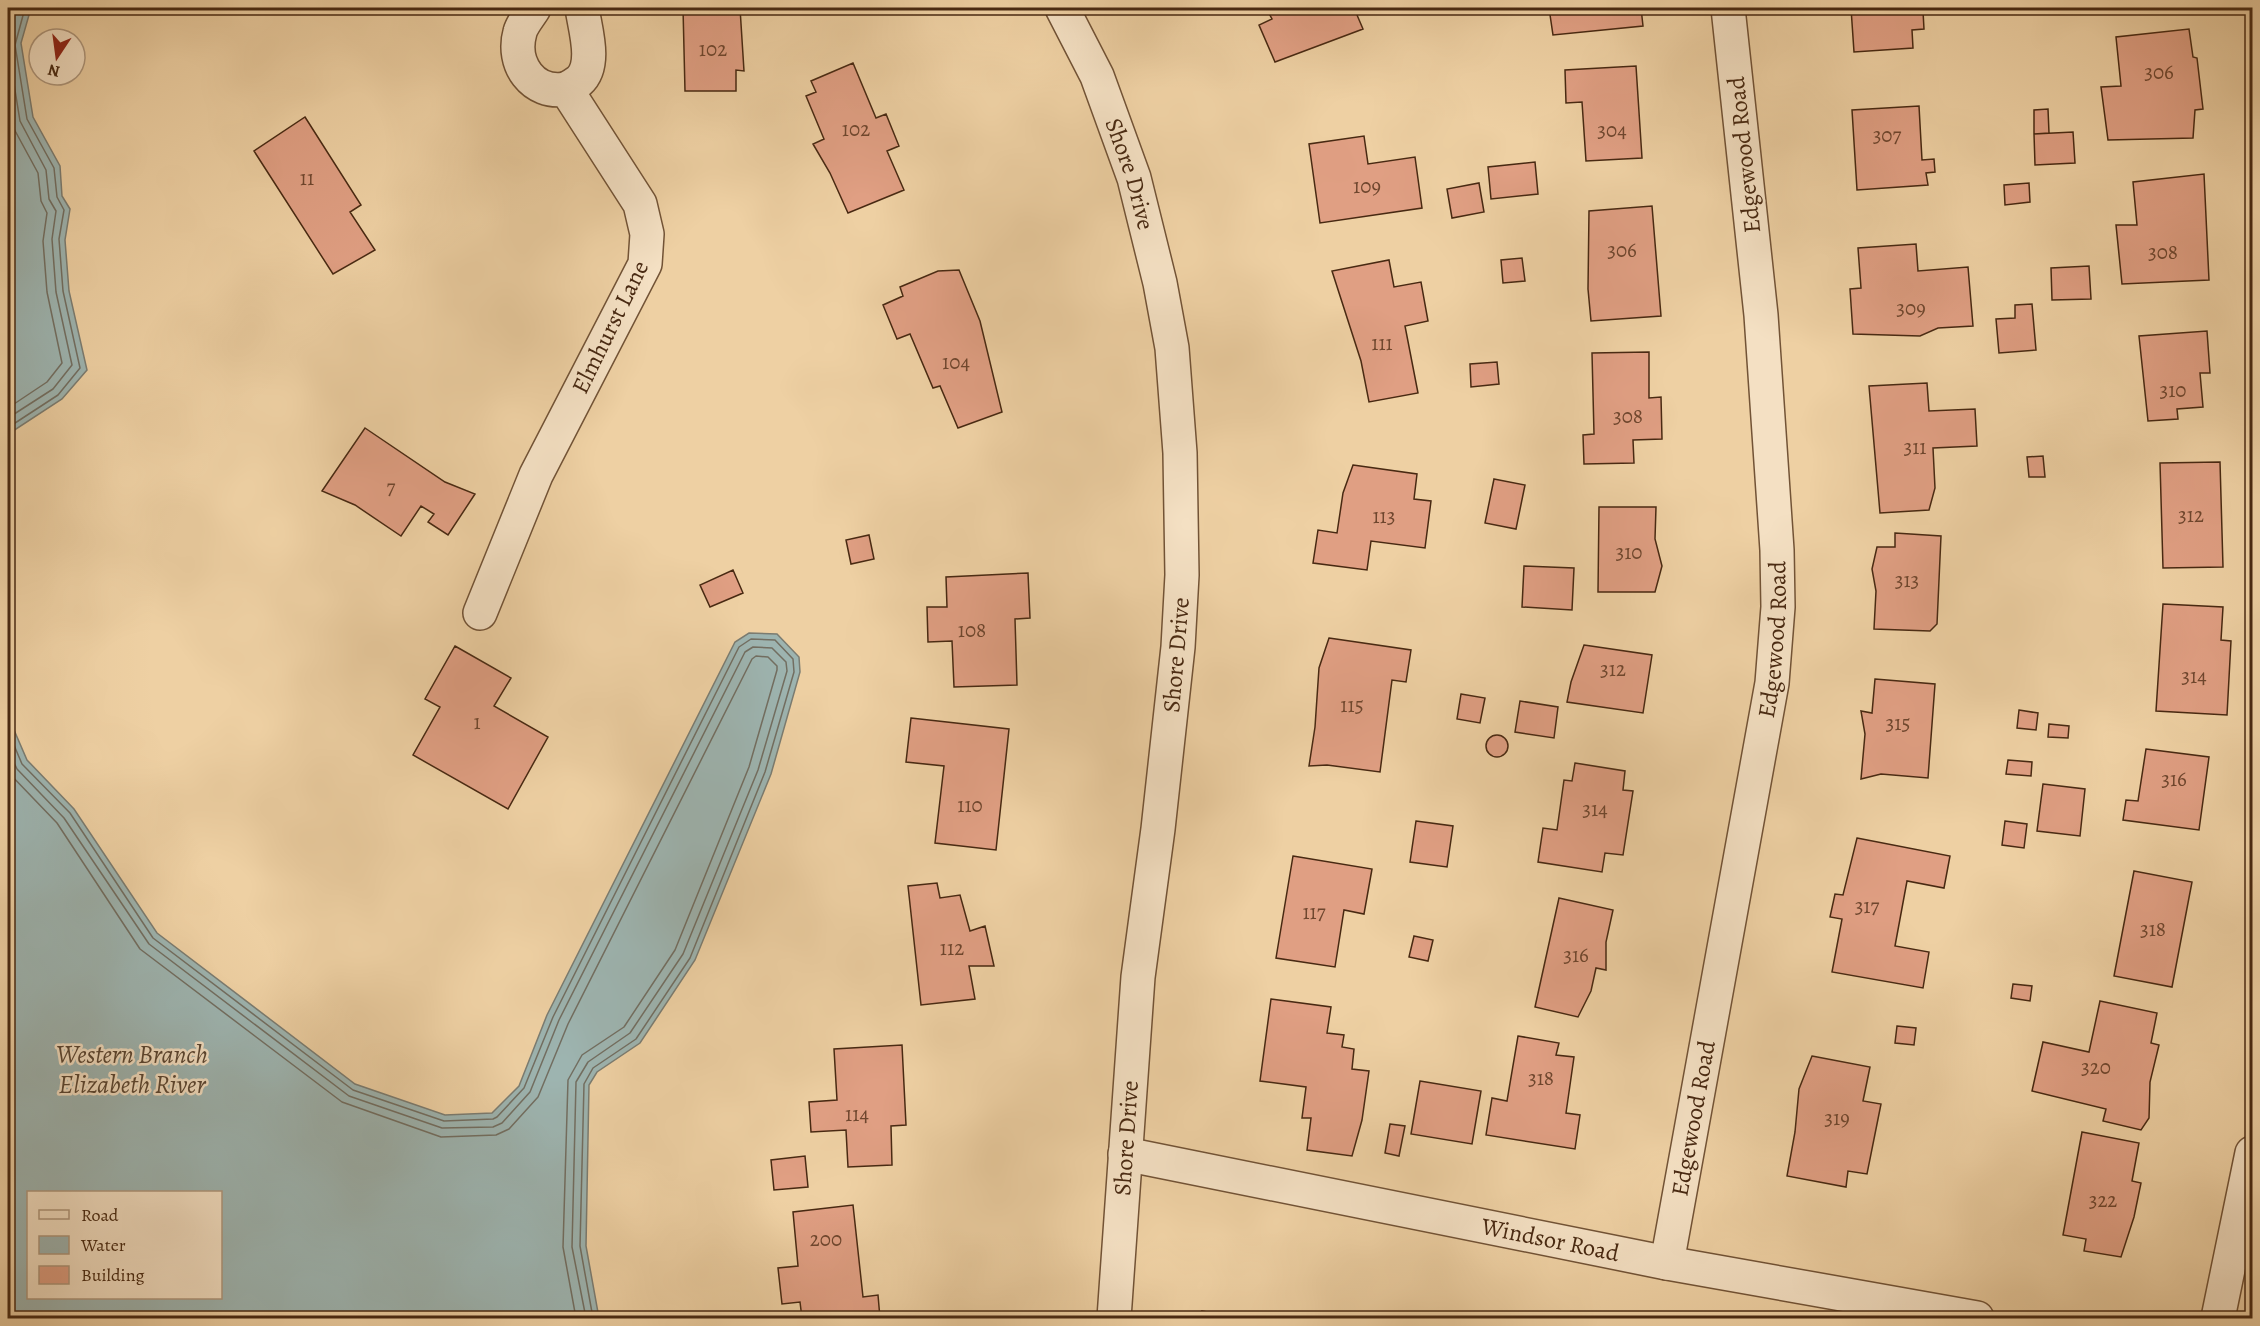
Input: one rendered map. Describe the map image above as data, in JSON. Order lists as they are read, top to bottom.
{
  "streets": {
    "street": [
      "Edgewood Road",
      "Shore Drive",
      "Elmhurst Lane",
      "Windsor Road"
    ]
  },
  "crossings": [
    ["Edgewood Road", "Windsor Road"],
    ["Shore Drive", "Windsor Road"]
  ],
  "water": ["Western Branch Elizabeth River"],
  "house_numbers": [
    "102",
    "306",
    "102",
    "304",
    "307",
    "11",
    "109",
    "306",
    "308",
    "309",
    "111",
    "104",
    "310",
    "308",
    "311",
    "7",
    "312",
    "113",
    "310",
    "313",
    "108",
    "312",
    "314",
    "115",
    "1",
    "315",
    "316",
    "110",
    "314",
    "317",
    "117",
    "318",
    "112",
    "316",
    "320",
    "318",
    "114",
    "319",
    "322",
    "200"
  ],
  "legend": ["Road", "Water", "Building"],
  "north": "bottom"
}
